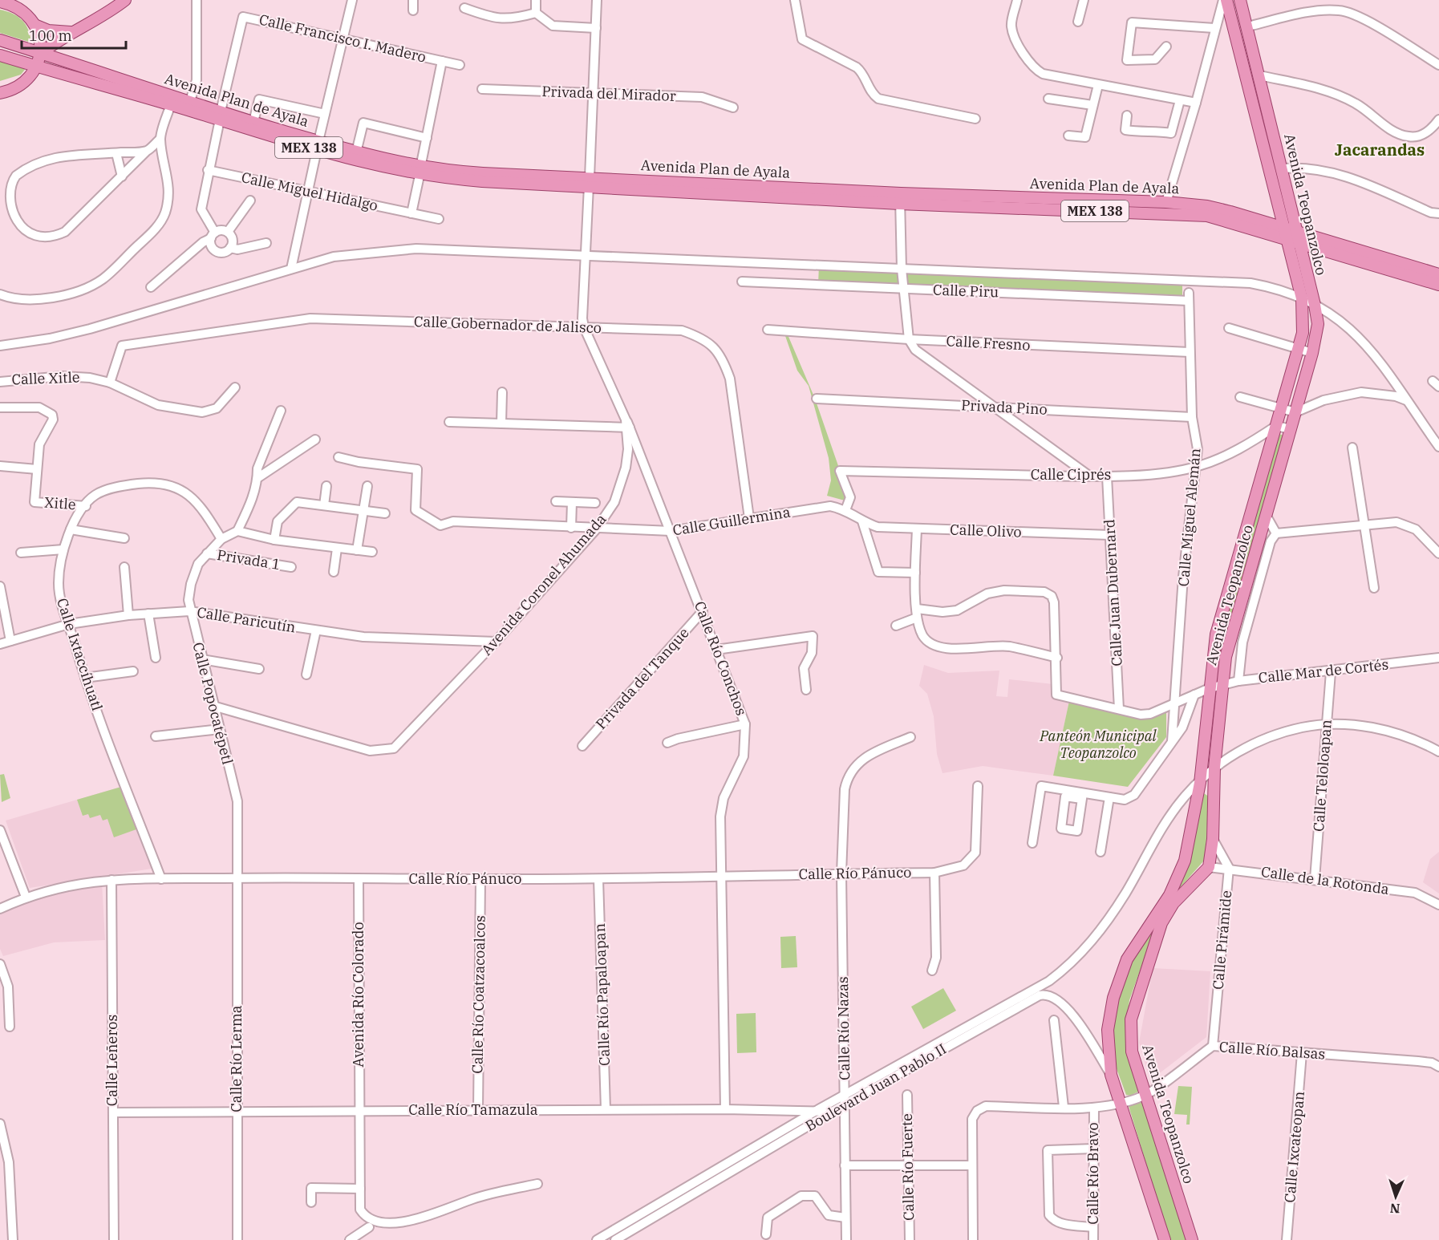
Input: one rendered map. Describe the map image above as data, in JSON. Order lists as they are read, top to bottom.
{
  "streets": {
    "main road": ["Avenida Plan de Ayala", "MEX 138", "Avenida Teopanzolco"],
    "street": [
      "Calle Francisco I. Madero",
      "Privada del Mirador",
      "Calle Miguel Hidalgo",
      "Calle Piru",
      "Calle Gobernador de Jalisco",
      "Calle Fresno",
      "Calle Xitle",
      "Privada Pino",
      "Calle Ciprés",
      "Xitle",
      "Calle Miguel Alemán",
      "Calle Guillermina",
      "Calle Olivo",
      "Privada 1",
      "Avenida Coronel Ahumada",
      "Calle Juan Dubernard",
      "Calle Paricutín",
      "Calle Ixtaccíhuatl",
      "Calle Río Conchos",
      "Calle Mar de Cortés",
      "Privada del Tanque",
      "Calle Popocatépetl",
      "Calle Teloloapan",
      "Calle Río Pánuco",
      "Calle de la Rotonda",
      "Calle Pirámide",
      "Avenida Río Colorado",
      "Calle Río Coatzacoalcos",
      "Calle Río Papaloapan",
      "Calle Río Nazas",
      "Calle Río Balsas",
      "Calle Río Lerma",
      "Calle Leñeros",
      "Boulevard Juan Pablo II",
      "Calle Río Tamazula",
      "Calle Ixcateopan",
      "Calle Río Fuerte",
      "Calle Río Bravo"
    ]
  },
  "crossings": [
    ["Calle Francisco I. Madero", "Avenida Plan de Ayala"],
    ["Privada del Mirador", "Avenida Coronel Ahumada"],
    ["Avenida Plan de Ayala", "Avenida Teopanzolco"],
    ["Avenida Plan de Ayala", "Avenida Coronel Ahumada"],
    ["Avenida Teopanzolco", "Calle Ciprés"],
    ["Avenida Teopanzolco", "Calle Mar de Cortés"],
    ["Avenida Teopanzolco", "Calle de la Rotonda"],
    ["Avenida Teopanzolco", "Calle Río Balsas"],
    ["Avenida Teopanzolco", "Boulevard Juan Pablo II"],
    ["Calle Piru", "Calle Miguel Alemán"],
    ["Calle Gobernador de Jalisco", "Calle Xitle"],
    ["Calle Gobernador de Jalisco", "Calle Guillermina"],
    ["Calle Gobernador de Jalisco", "Avenida Coronel Ahumada"],
    ["Calle Fresno", "Calle Miguel Alemán"],
    ["Calle Xitle", "Xitle"],
    ["Privada Pino", "Calle Miguel Alemán"],
    ["Calle Ciprés", "Calle Miguel Alemán"],
    ["Calle Ciprés", "Calle Guillermina"],
    ["Calle Ciprés", "Calle Juan Dubernard"],
    ["Xitle", "Calle Ixtaccíhuatl"],
    ["Calle Guillermina", "Calle Olivo"],
    ["Calle Guillermina", "Avenida Coronel Ahumada"],
    ["Calle Guillermina", "Calle Río Conchos"],
    ["Calle Olivo", "Calle Juan Dubernard"],
    ["Privada 1", "Calle Popocatépetl"],
    ["Avenida Coronel Ahumada", "Calle Paricutín"],
    ["Avenida Coronel Ahumada", "Calle Río Conchos"],
    ["Avenida Coronel Ahumada", "Calle Popocatépetl"],
    ["Calle Paricutín", "Calle Ixtaccíhuatl"],
    ["Calle Paricutín", "Calle Popocatépetl"],
    ["Calle Ixtaccíhuatl", "Calle Popocatépetl"],
    ["Calle Ixtaccíhuatl", "Calle Río Pánuco"],
    ["Calle Río Conchos", "Privada del Tanque"],
    ["Calle Río Conchos", "Calle Río Pánuco"],
    ["Calle Río Conchos", "Calle Río Tamazula"],
    ["Calle Mar de Cortés", "Calle Teloloapan"],
    ["Calle Popocatépetl", "Calle Río Pánuco"],
    ["Calle Popocatépetl", "Calle Río Lerma"],
    ["Calle Teloloapan", "Calle de la Rotonda"],
    ["Calle Teloloapan", "Boulevard Juan Pablo II"],
    ["Calle Río Pánuco", "Avenida Río Colorado"],
    ["Calle Río Pánuco", "Calle Río Coatzacoalcos"],
    ["Calle Río Pánuco", "Calle Río Papaloapan"],
    ["Calle Río Pánuco", "Calle Río Nazas"],
    ["Calle Río Pánuco", "Calle Río Lerma"],
    ["Calle Río Pánuco", "Calle Leñeros"],
    ["Calle de la Rotonda", "Calle Pirámide"],
    ["Calle Pirámide", "Calle Río Balsas"],
    ["Avenida Río Colorado", "Calle Río Tamazula"],
    ["Calle Río Coatzacoalcos", "Calle Río Tamazula"],
    ["Calle Río Papaloapan", "Calle Río Tamazula"],
    ["Calle Río Nazas", "Boulevard Juan Pablo II"],
    ["Calle Río Balsas", "Calle Ixcateopan"],
    ["Calle Río Balsas", "Calle Río Bravo"],
    ["Calle Río Lerma", "Calle Río Tamazula"],
    ["Calle Leñeros", "Calle Río Tamazula"],
    ["Boulevard Juan Pablo II", "Calle Río Tamazula"]
  ],
  "districts": ["Jacarandas"],
  "parks": ["Panteón Municipal Teopanzolco"],
  "scale_bar": "100 m",
  "north": "bottom"
}
